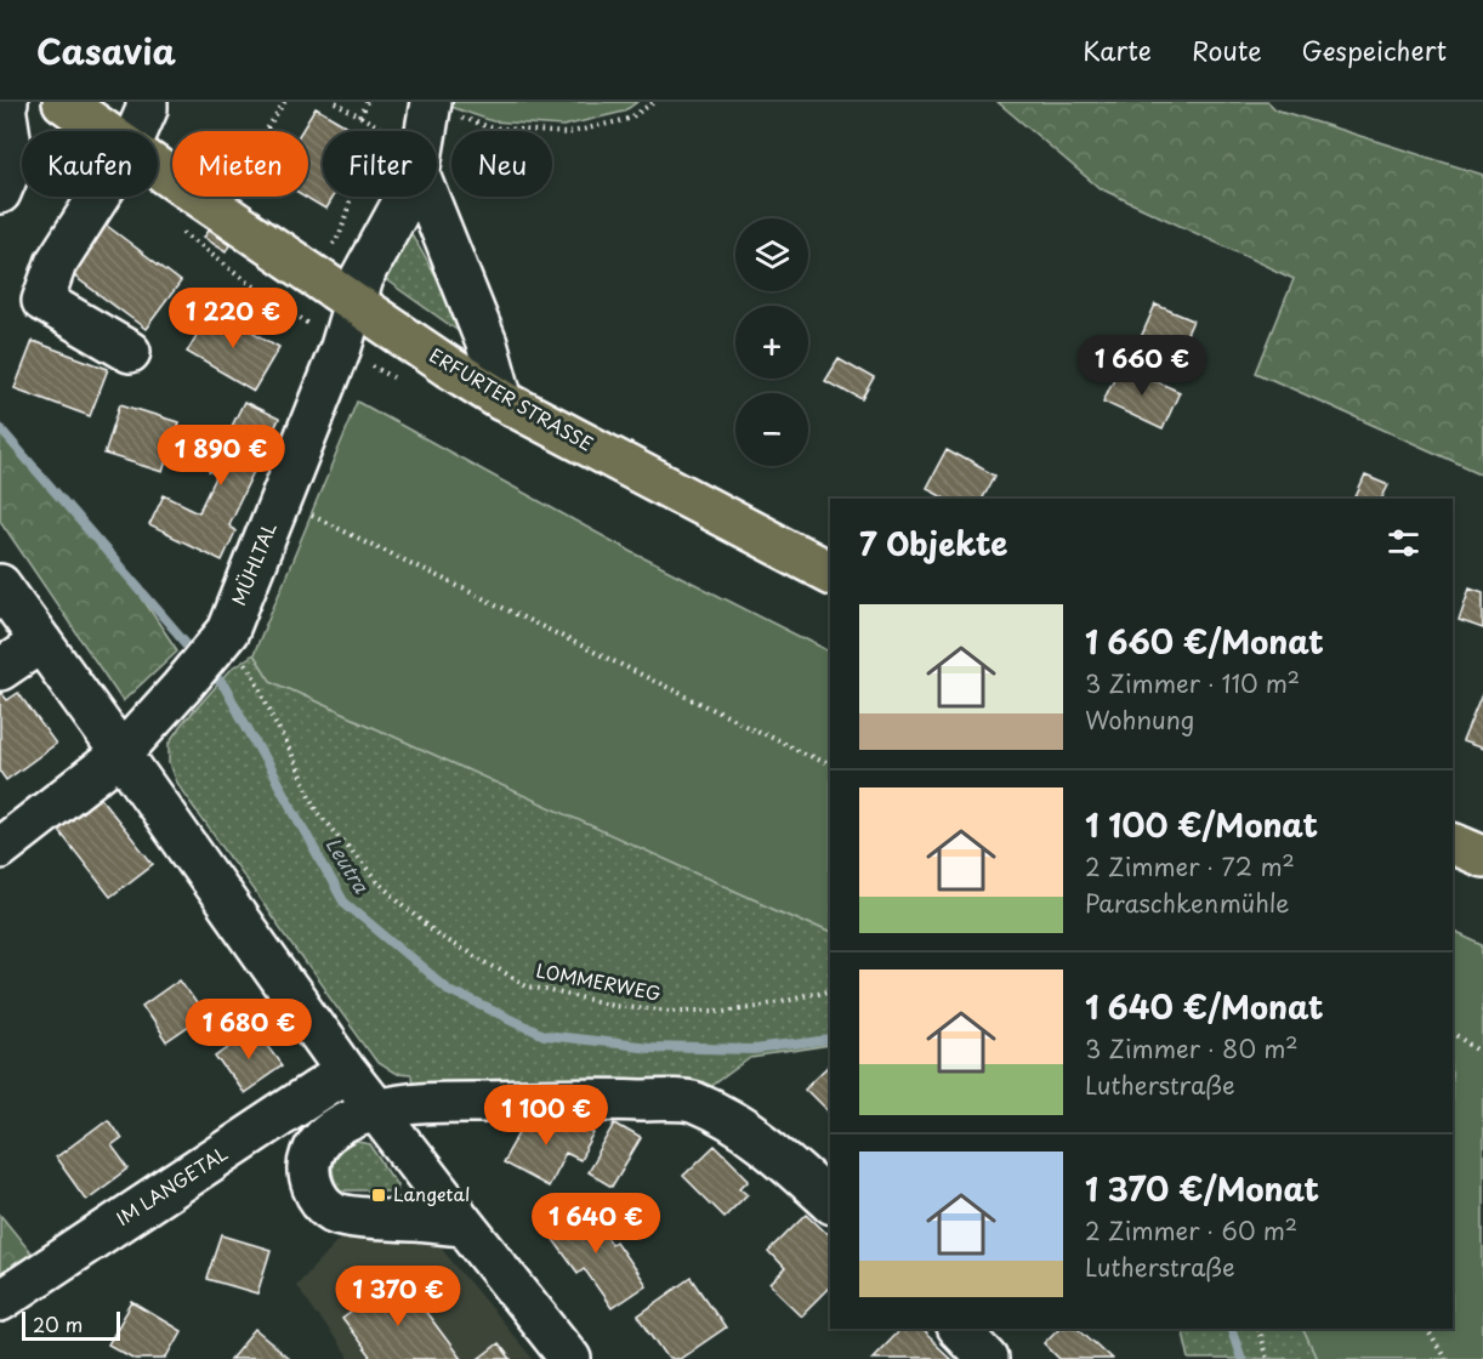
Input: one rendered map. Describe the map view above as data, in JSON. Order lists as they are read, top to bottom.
{
  "streets": {
    "main road": ["ERFURTER STRASSE"],
    "street": ["MÜHLTAL", "IM LANGETAL"],
    "path": ["LOMMERWEG"]
  },
  "crossings": [
    ["ERFURTER STRASSE", "MÜHLTAL"],
    ["MÜHLTAL", "LOMMERWEG"]
  ],
  "water": ["Leutra"],
  "places": {
    "transit": ["Langetal"]
  },
  "scale_bar": "20 m",
  "page": {
    "header": "Casavia",
    "nav": ["Karte", "Route", "Gespeichert"],
    "chip": [
      "Kaufen",
      "Mieten",
      "Filter",
      "Neu"
    ],
    "map_buttons": ["+", "−"],
    "price": [
      "1 220 €",
      "1 660 €",
      "1 890 €",
      "1 680 €",
      "1 100 €",
      "1 640 €",
      "1 370 €"
    ],
    "heading": "7 Objekte",
    "list": [
      {
        "name": "1 660 €/Monat",
        "note": "3 Zimmer · 110 m² · Wohnung"
      },
      {
        "name": "1 100 €/Monat",
        "note": "2 Zimmer · 72 m² · Paraschkenmühle"
      },
      {
        "name": "1 640 €/Monat",
        "note": "3 Zimmer · 80 m² · Lutherstraße"
      },
      {
        "name": "1 370 €/Monat",
        "note": "2 Zimmer · 60 m² · Lutherstraße"
      }
    ],
    "scale": "20 m"
  }
}
